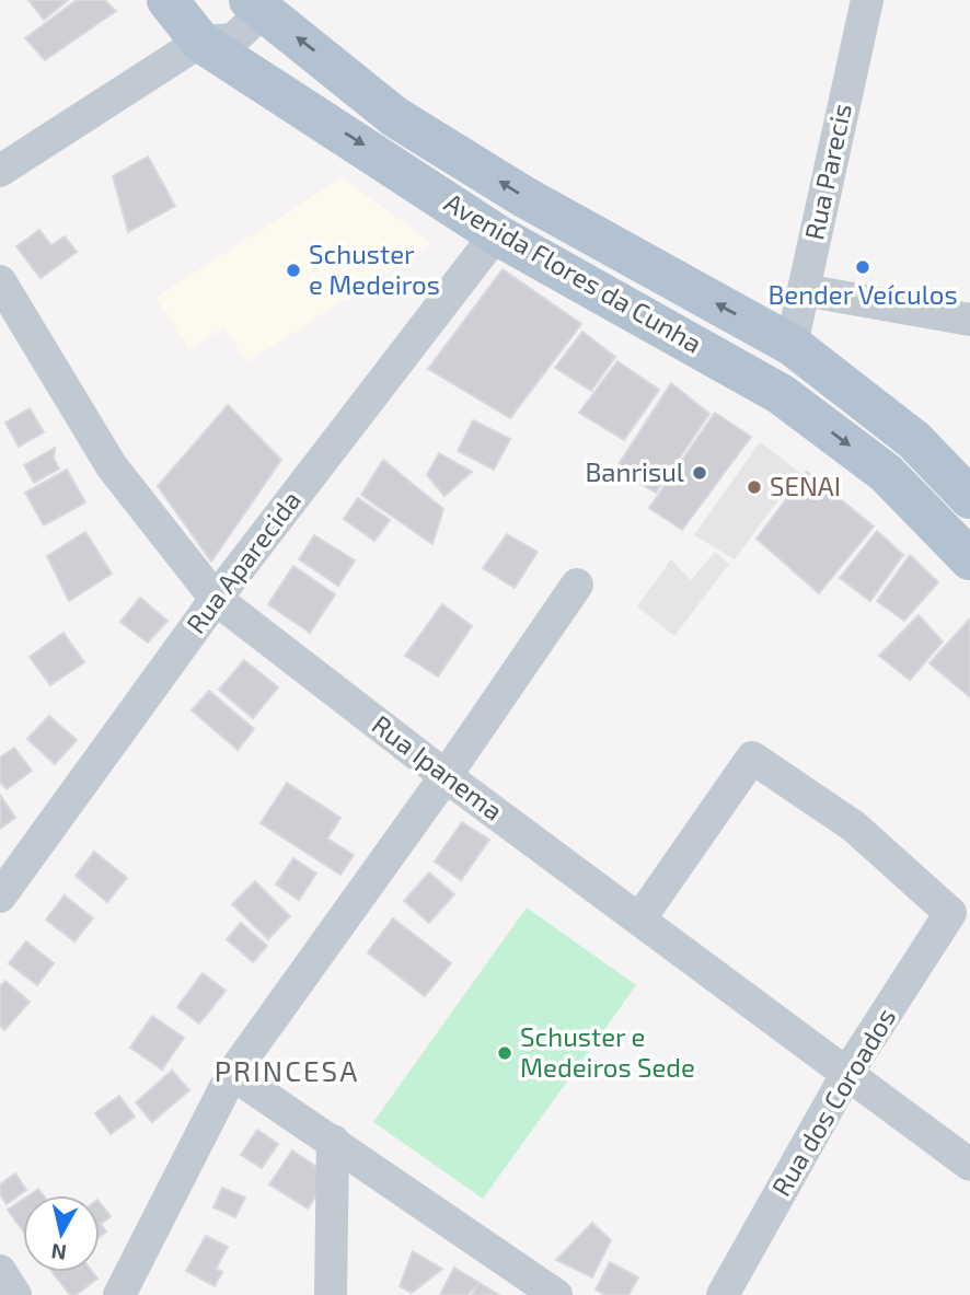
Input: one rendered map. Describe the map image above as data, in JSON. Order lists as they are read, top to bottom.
{
  "streets": {
    "main road": ["Avenida Flores da Cunha"],
    "street": [
      "Rua Parecis",
      "Rua Aparecida",
      "Rua Ipanema",
      "Rua dos Coroados"
    ]
  },
  "crossings": [
    ["Rua Parecis", "Avenida Flores da Cunha"],
    ["Avenida Flores da Cunha", "Rua Aparecida"],
    ["Rua Aparecida", "Rua Ipanema"],
    ["Rua Ipanema", "Rua dos Coroados"]
  ],
  "districts": ["PRINCESA"],
  "places": [
    "Bender Veículos",
    "Schuster e Medeiros",
    "Banrisul",
    "SENAI",
    "Schuster e Medeiros Sede"
  ],
  "north": "bottom"
}
